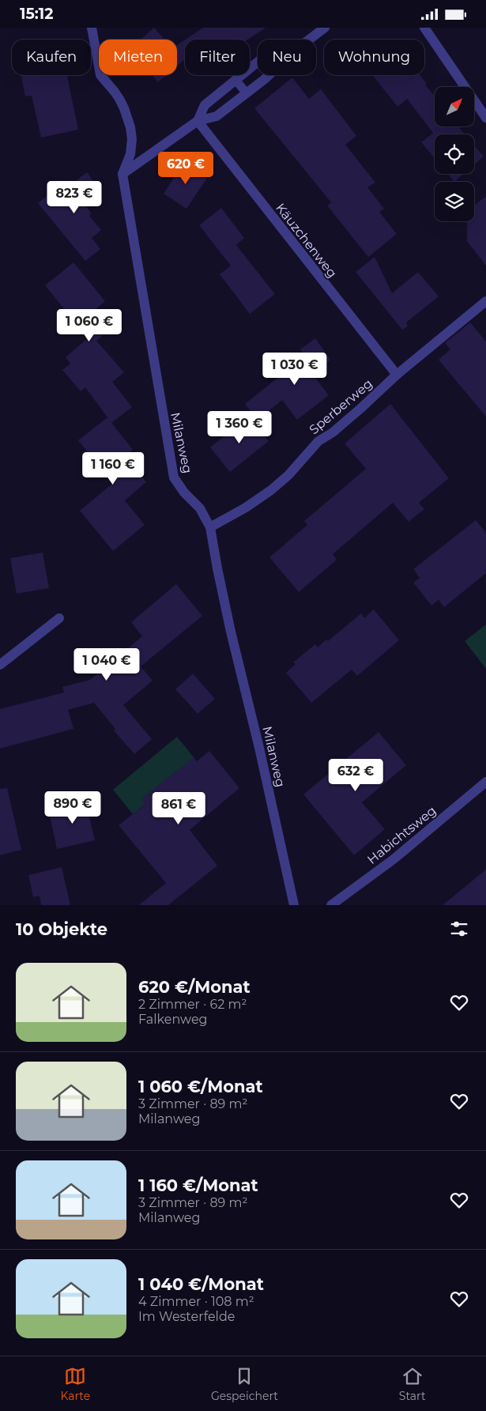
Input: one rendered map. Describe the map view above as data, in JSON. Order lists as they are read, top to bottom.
{
  "streets": {
    "street": [
      "Käuzchenweg",
      "Sperberweg",
      "Milanweg",
      "Habichtsweg"
    ]
  },
  "crossings": [
    ["Käuzchenweg", "Sperberweg"],
    ["Sperberweg", "Milanweg"]
  ],
  "north": "top right",
  "page": {
    "status": "15:12",
    "chip": [
      "Kaufen",
      "Mieten",
      "Filter",
      "Neu",
      "Wohnung"
    ],
    "price": [
      "620 €",
      "823 €",
      "1 060 €",
      "1 030 €",
      "1 360 €",
      "1 160 €",
      "1 040 €",
      "632 €",
      "890 €",
      "861 €"
    ],
    "heading": "10 Objekte",
    "list": [
      {
        "name": "620 €/Monat",
        "note": "2 Zimmer · 62 m² · Falkenweg"
      },
      {
        "name": "1 060 €/Monat",
        "note": "3 Zimmer · 89 m² · Milanweg"
      },
      {
        "name": "1 160 €/Monat",
        "note": "3 Zimmer · 89 m² · Milanweg"
      },
      {
        "name": "1 040 €/Monat",
        "note": "4 Zimmer · 108 m² · Im Westerfelde"
      }
    ],
    "tabs": ["Karte", "Gespeichert", "Start"]
  }
}
